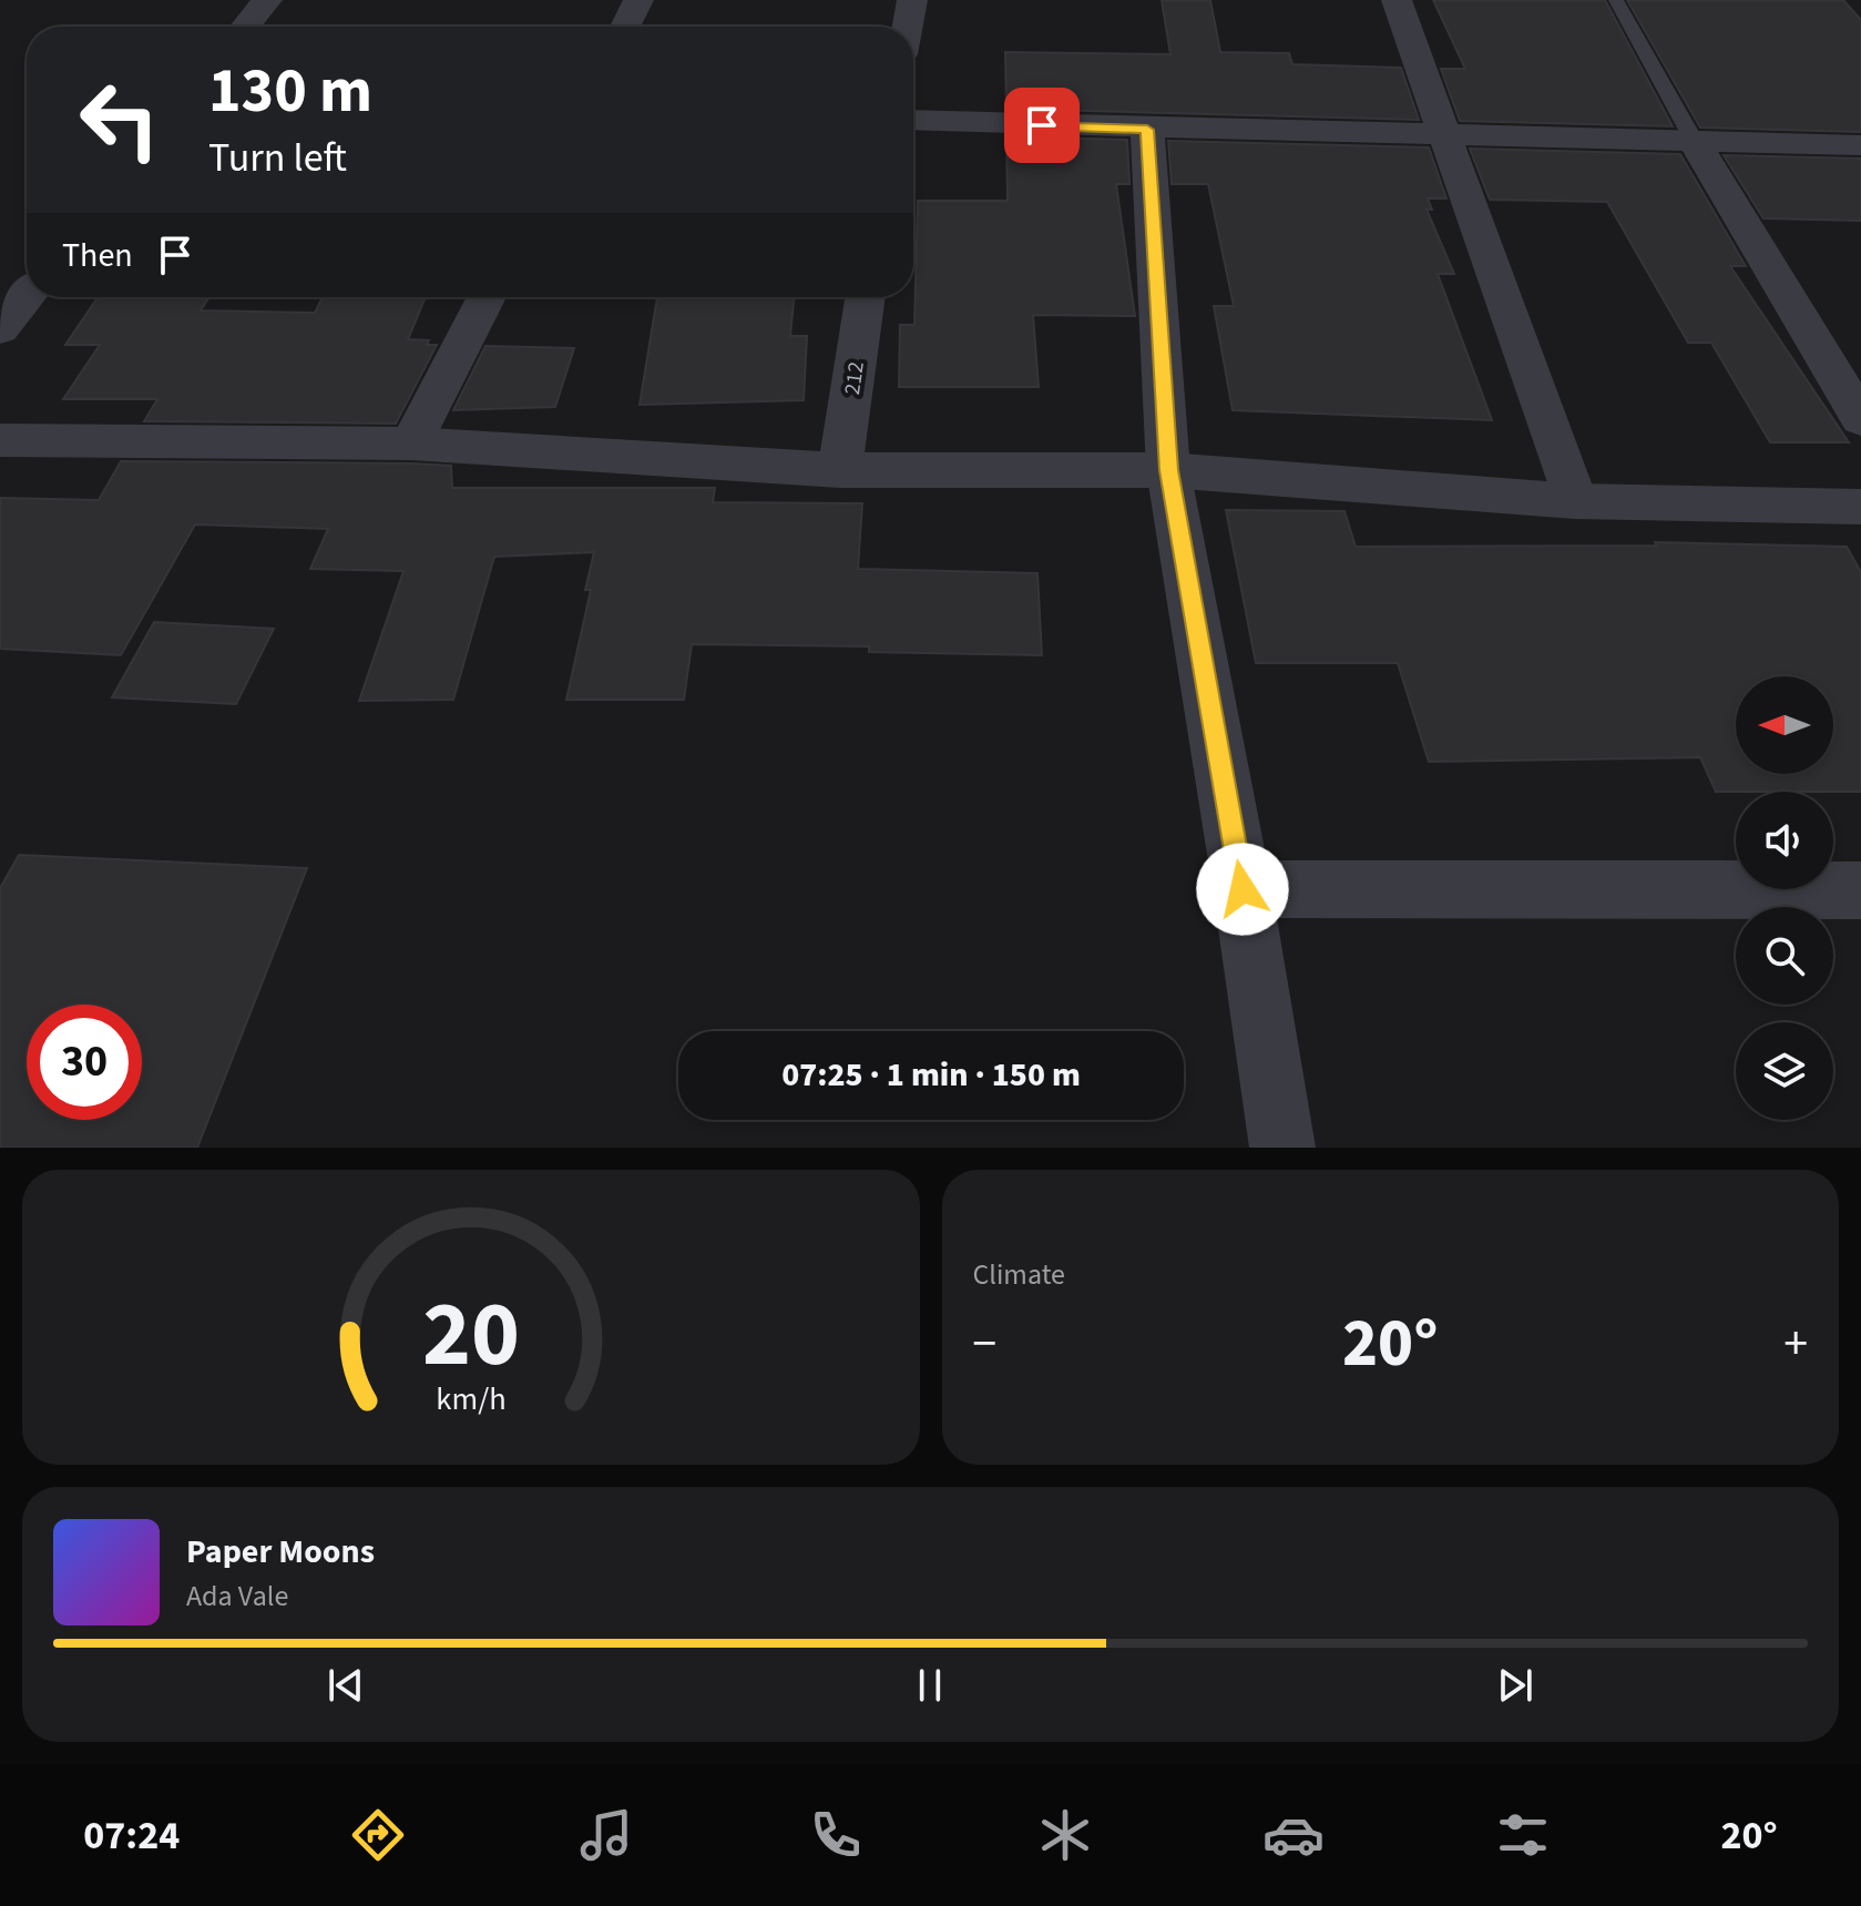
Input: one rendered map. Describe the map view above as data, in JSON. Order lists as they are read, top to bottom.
{
  "streets": {
    "street": ["212"]
  },
  "north": "left",
  "page": {
    "turn": ["130 m", "Turn left"],
    "then": "Then",
    "limit": "30",
    "trip": "07:25 · 1 min · 150 m",
    "tile": "Climate",
    "heat": ["−", "20°", "+"],
    "song": ["Paper Moons", "Ada Vale"],
    "tabs": ["07:24", "20°"],
    "gauge": ["20", "km/h"]
  }
}
